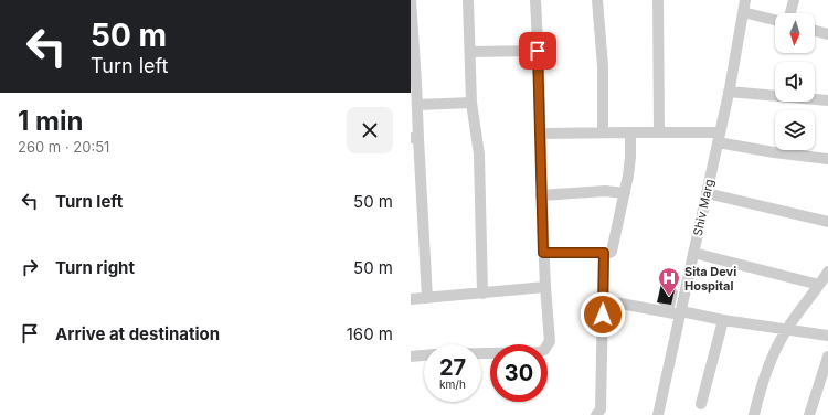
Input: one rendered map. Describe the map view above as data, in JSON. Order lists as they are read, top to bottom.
{
  "streets": {
    "street": ["Shiv Marg"]
  },
  "places": {
    "hospital": ["Sita Devi Hospital"]
  },
  "north": "bottom",
  "page": {
    "turn": ["50 m", "Turn left"],
    "heading": ["1 min", "260 m · 20:51"],
    "list": [
      {
        "name": "Turn left",
        "value": "50 m"
      },
      {
        "name": "Turn right",
        "value": "50 m"
      },
      {
        "name": "Arrive at destination",
        "value": "160 m"
      }
    ],
    "speed": "27 km/h",
    "limit": "30"
  }
}
